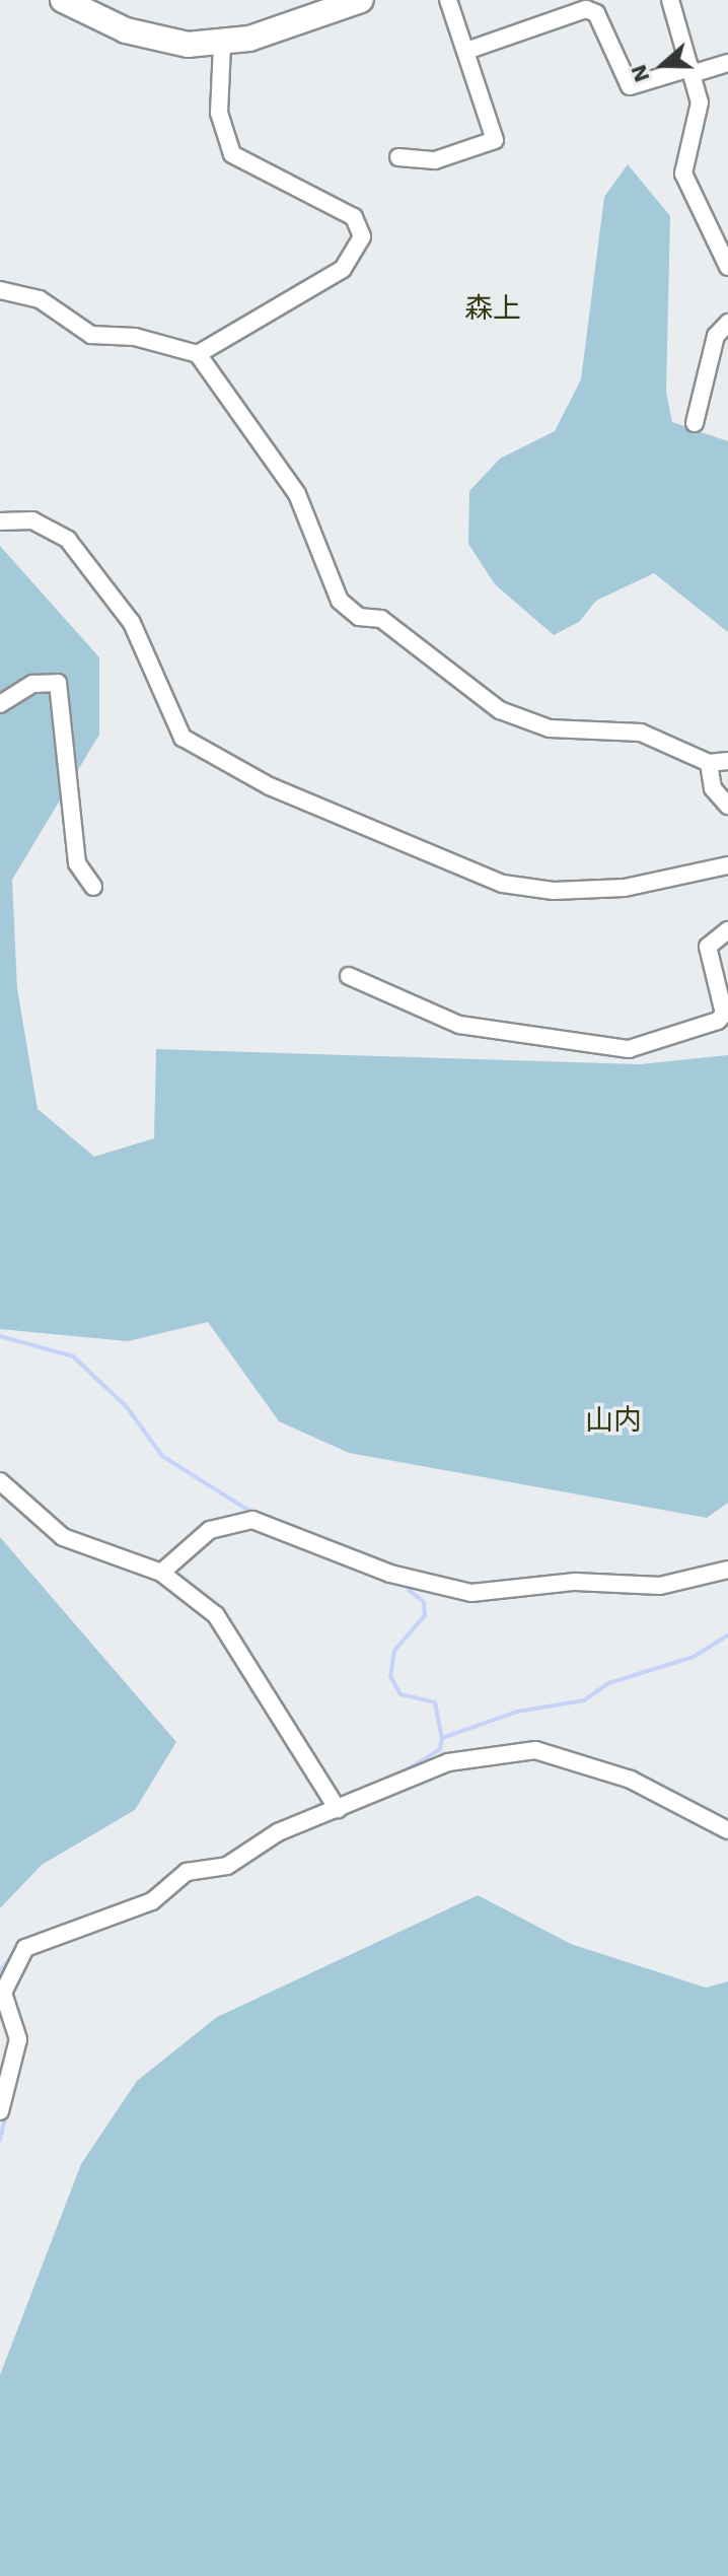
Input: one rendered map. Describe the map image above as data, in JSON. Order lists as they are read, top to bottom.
{
  "districts": ["森上", "山内"],
  "north": "left"
}
